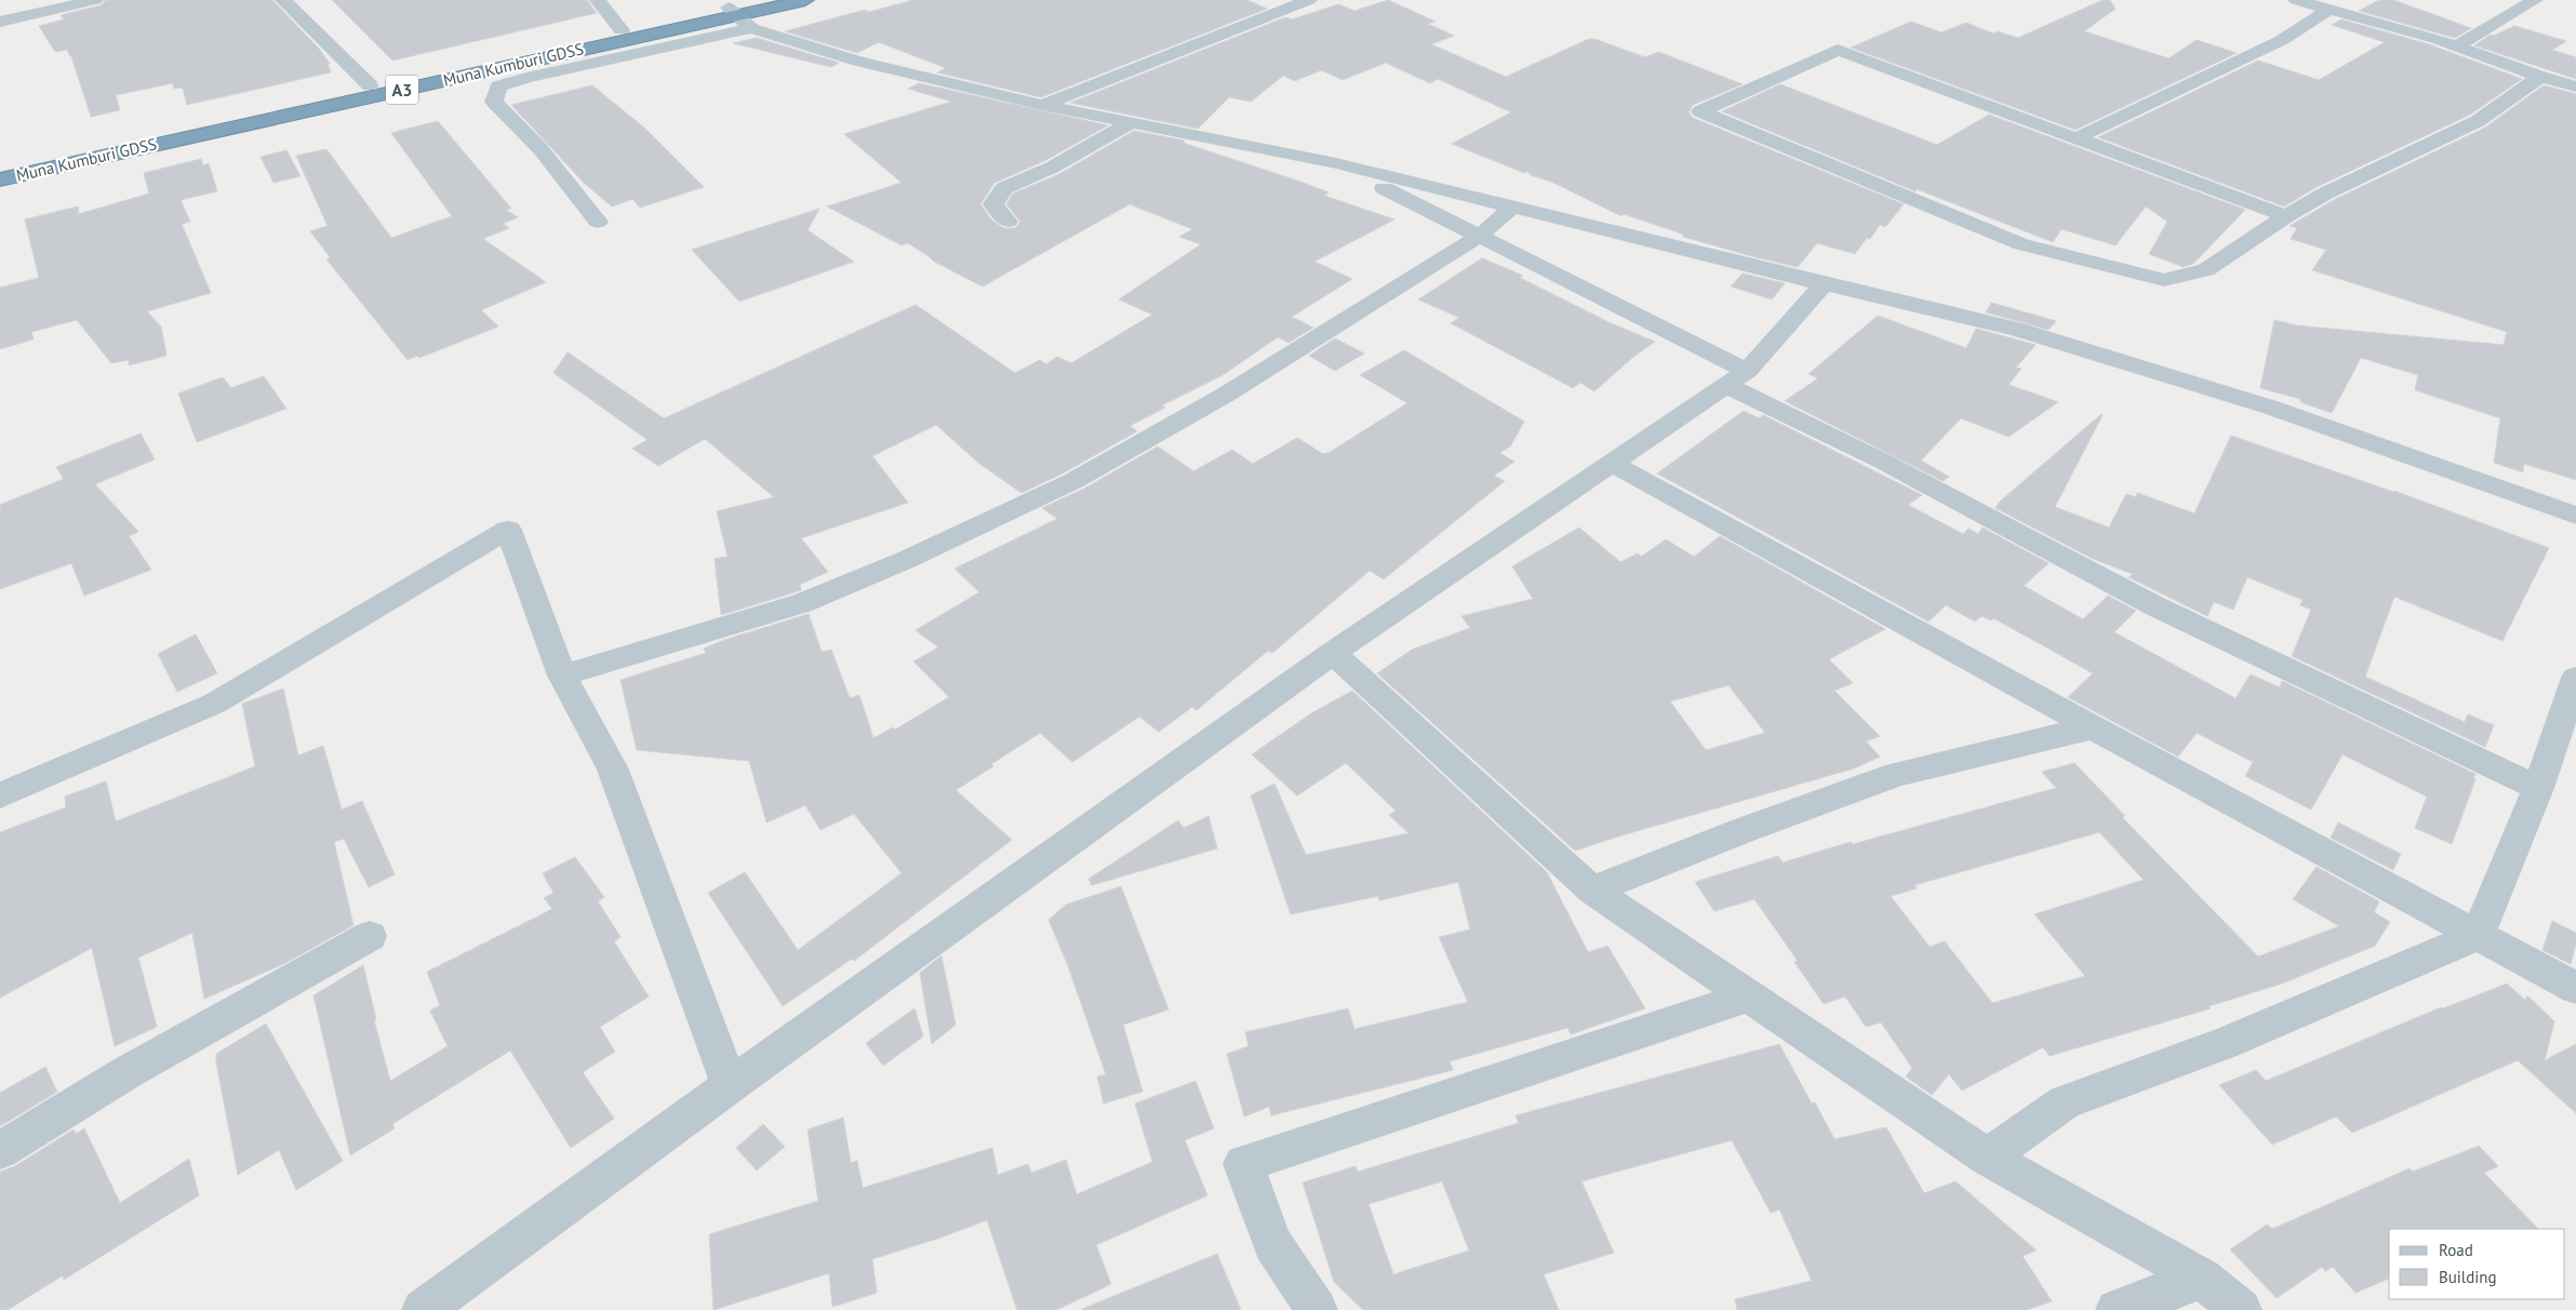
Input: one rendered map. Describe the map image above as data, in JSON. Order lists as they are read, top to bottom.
{
  "streets": {
    "highway": ["Muna Kumburi GDSS", "A3"]
  },
  "legend": ["Road", "Building"]
}
